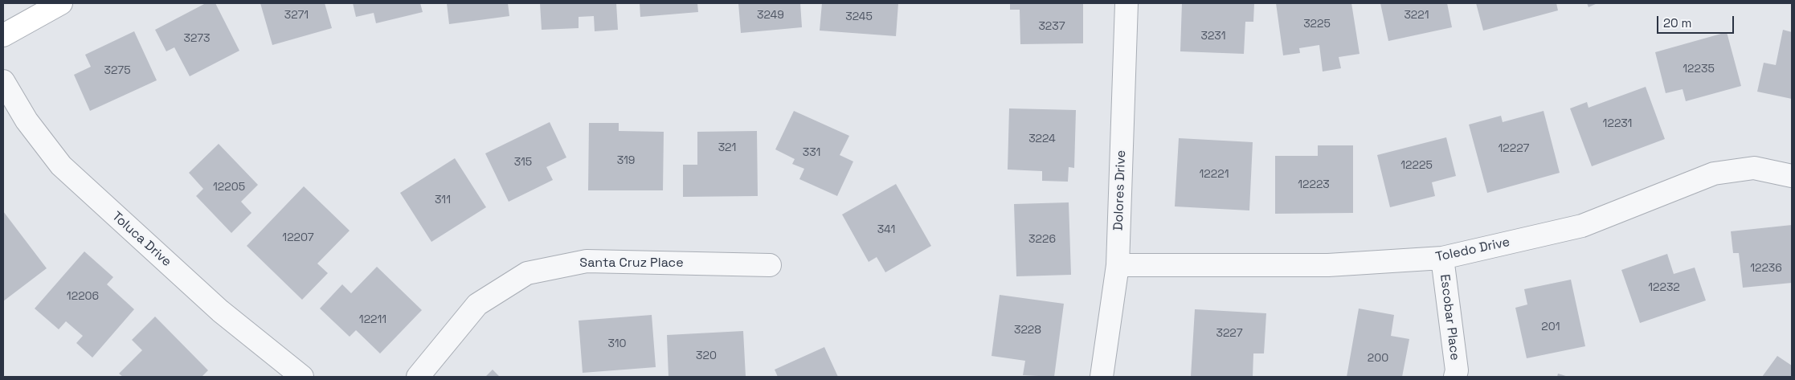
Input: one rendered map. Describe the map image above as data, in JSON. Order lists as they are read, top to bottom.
{
  "streets": {
    "street": [
      "Dolores Drive",
      "Toluca Drive",
      "Toledo Drive",
      "Santa Cruz Place",
      "Escobar Place"
    ]
  },
  "crossings": [
    ["Dolores Drive", "Toledo Drive"],
    ["Toledo Drive", "Escobar Place"]
  ],
  "house_numbers": [
    "3271",
    "3249",
    "3221",
    "3245",
    "3225",
    "3237",
    "3231",
    "3273",
    "12235",
    "3275",
    "12231",
    "3224",
    "321",
    "12227",
    "331",
    "319",
    "315",
    "12225",
    "12221",
    "12223",
    "12205",
    "311",
    "341",
    "12207",
    "3226",
    "12236",
    "12232",
    "12206",
    "12211",
    "201",
    "3228",
    "3227",
    "310",
    "320",
    "200"
  ],
  "scale_bar": "20 m"
}
